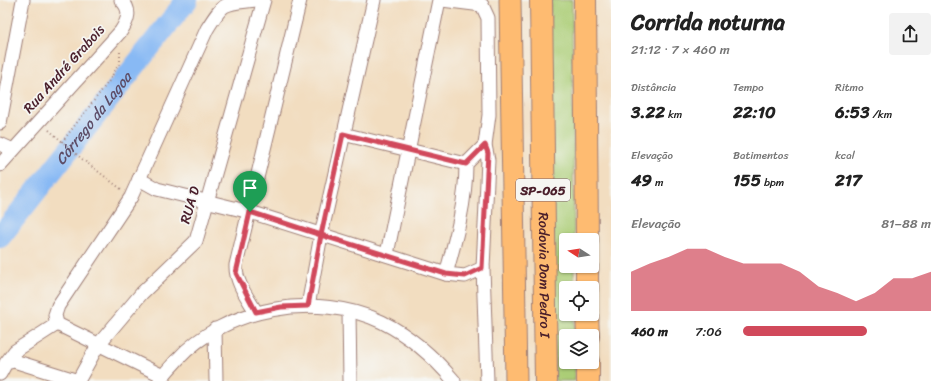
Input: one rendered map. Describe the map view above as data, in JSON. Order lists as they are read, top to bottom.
{
  "streets": {
    "highway": ["SP-065", "Rodovia Dom Pedro I"],
    "street": ["Rua André Grabois", "RUA D"]
  },
  "water": ["Córrego da Lagoa"],
  "north": "left",
  "page": {
    "heading": ["Corrida noturna", "21:12 · 7 × 460 m"],
    "stats": [
      ["Distância", "3.22 km"],
      ["Tempo", "22:10"],
      ["Ritmo", "6:53 /km"],
      ["Elevação", "49 m"],
      ["Batimentos", "155 bpm"],
      ["kcal", "217"]
    ],
    "chart": ["Elevação", "81–88 m"],
    "list": [
      {
        "name": "460 m",
        "note": "7:06"
      }
    ]
  }
}
